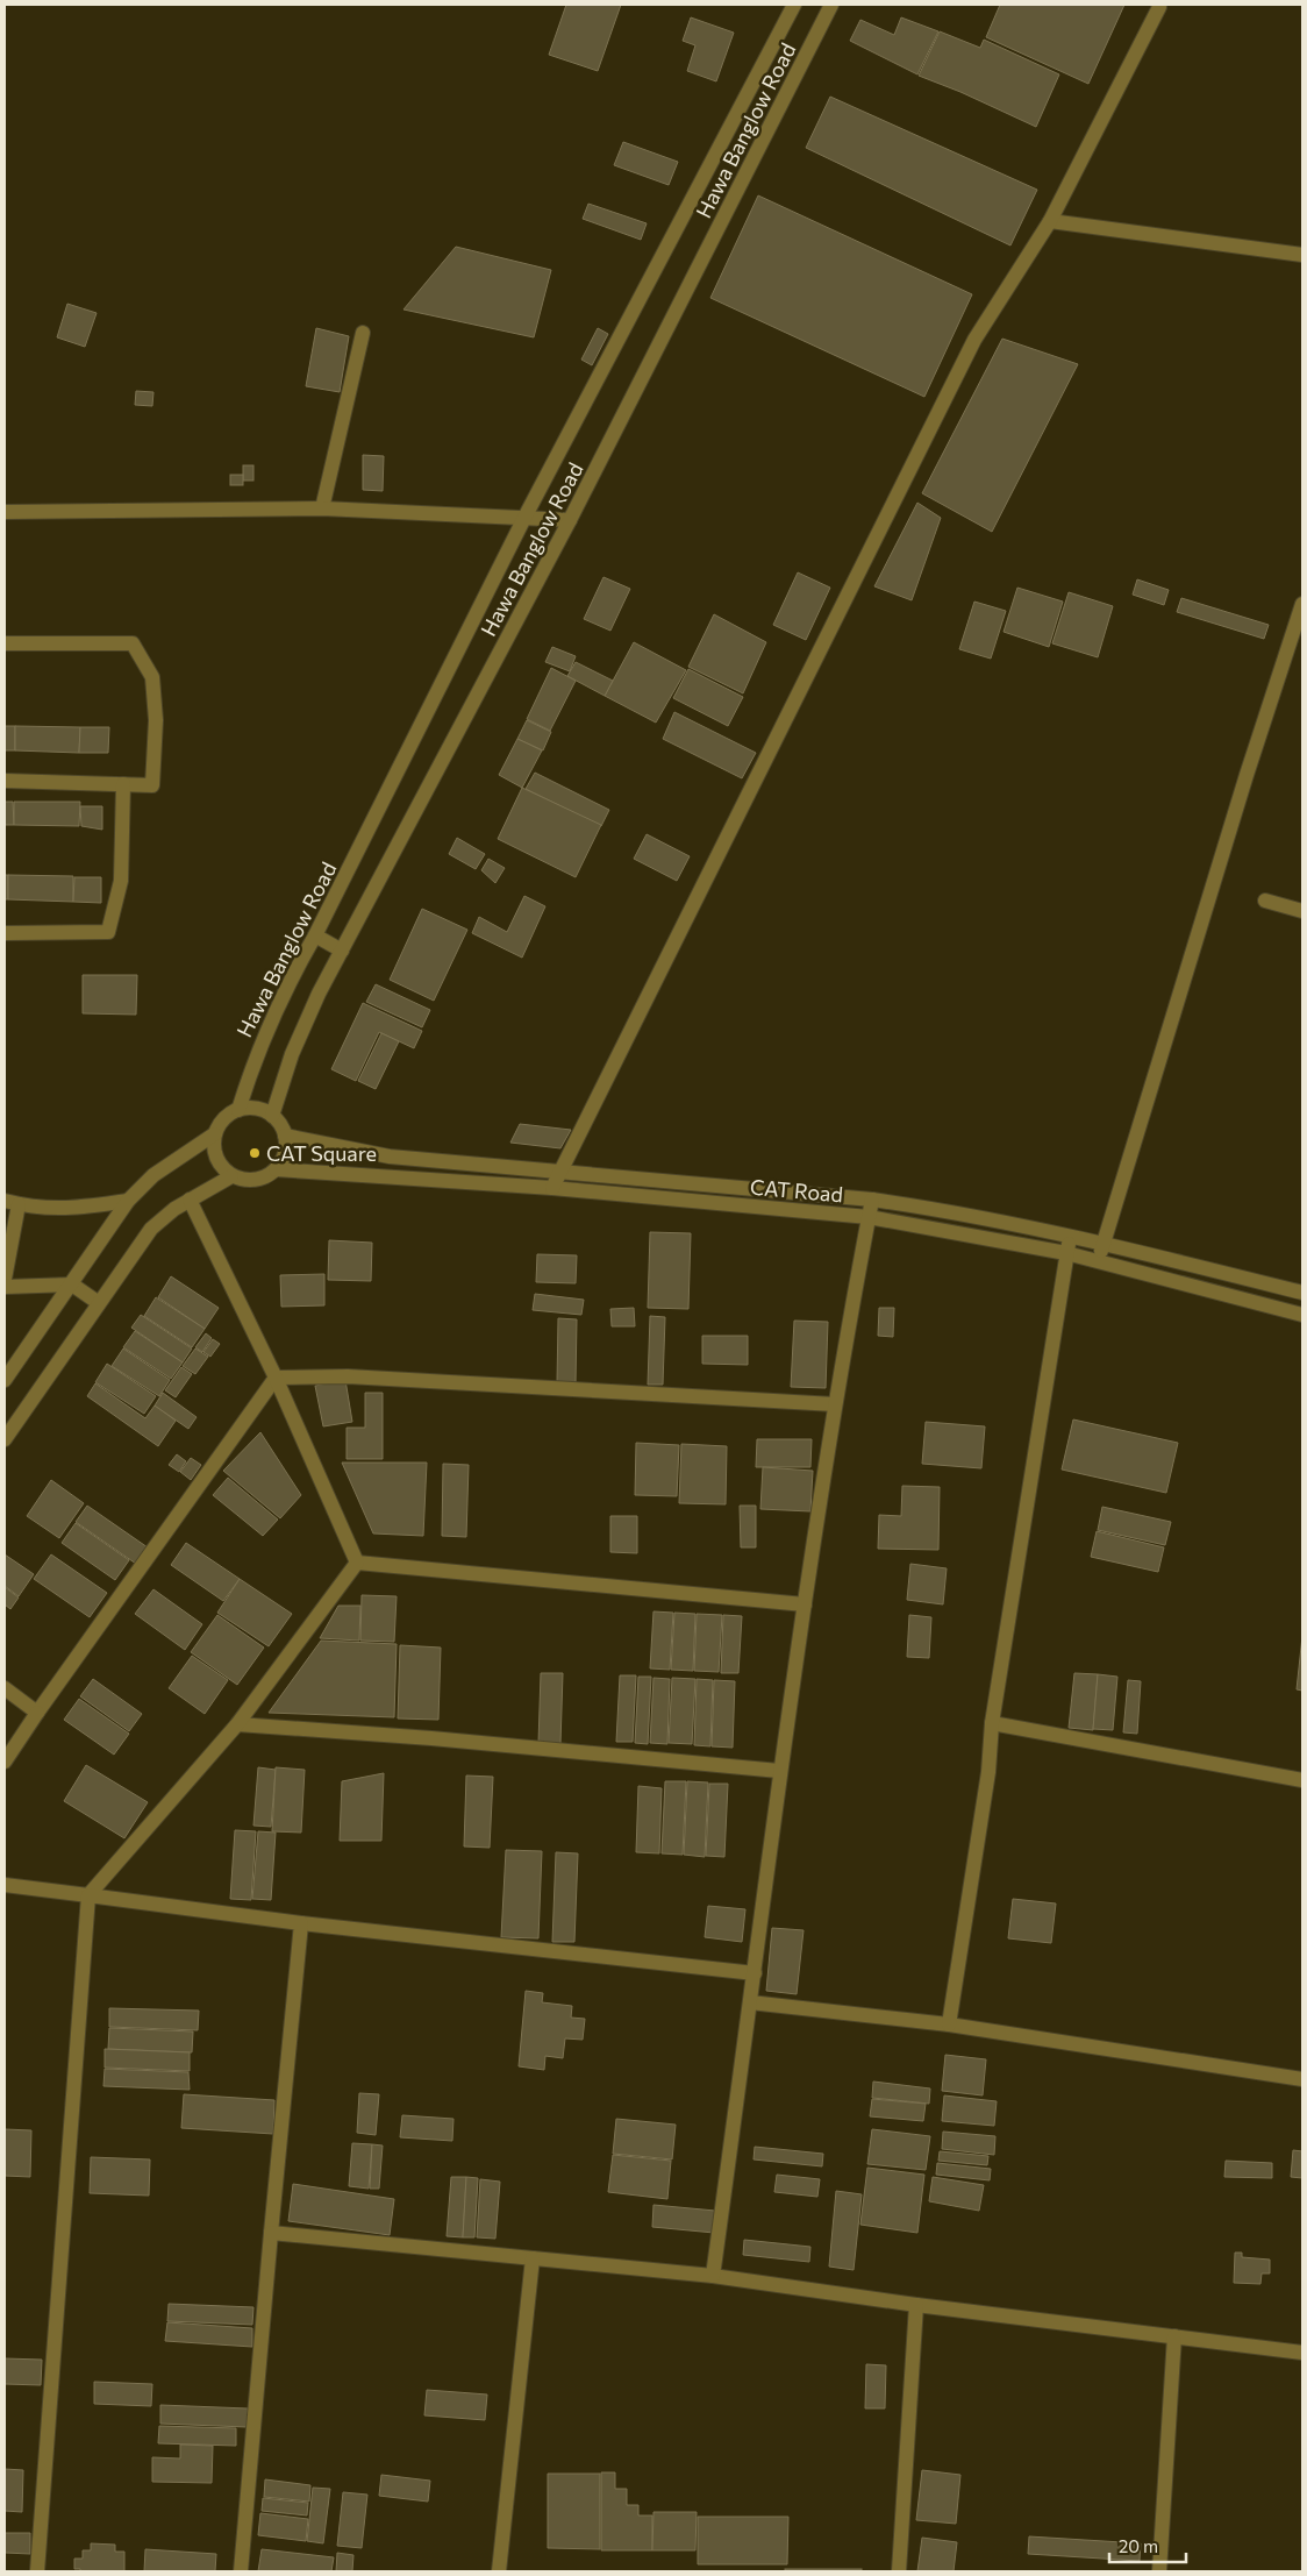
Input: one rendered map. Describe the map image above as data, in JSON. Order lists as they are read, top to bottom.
{
  "streets": {
    "street": ["Hawa Banglow Road", "CAT Road"]
  },
  "crossings": [
    ["Hawa Banglow Road", "CAT Road"]
  ],
  "places": ["CAT Square"],
  "scale_bar": "20 m"
}
